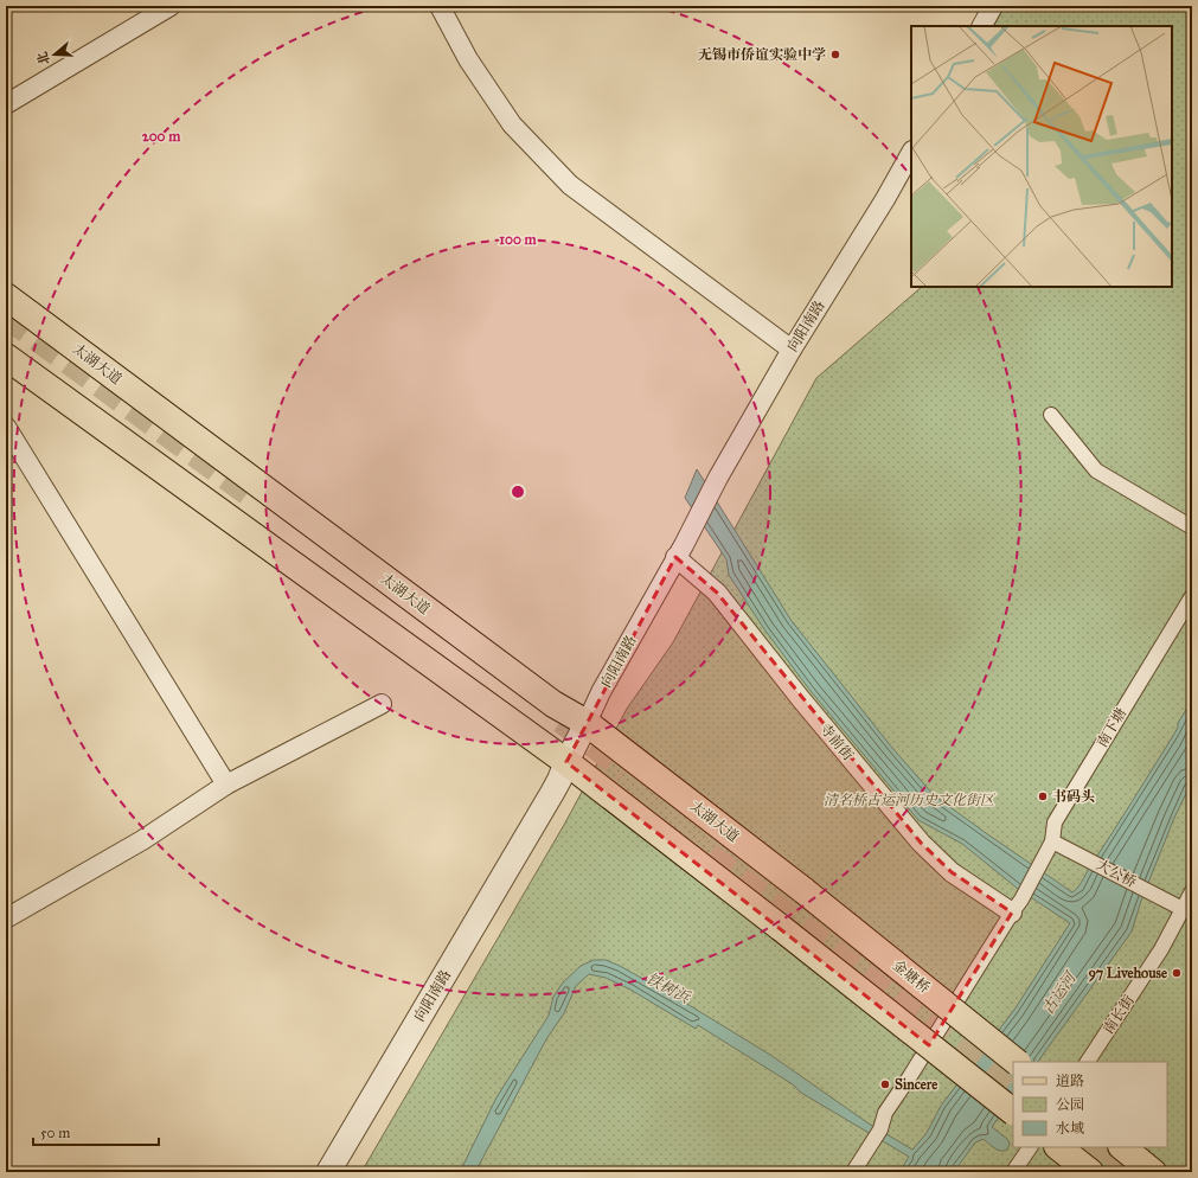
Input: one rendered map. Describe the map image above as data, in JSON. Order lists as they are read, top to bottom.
{
  "streets": {
    "main road": ["太湖大道", "金塘桥"],
    "street": [
      "向阳南路",
      "南下塘",
      "寺前街",
      "大公桥",
      "南长街"
    ]
  },
  "crossings": [
    ["向阳南路", "太湖大道"],
    ["向阳南路", "寺前街"],
    ["太湖大道", "金塘桥"],
    ["南下塘", "寺前街"],
    ["南下塘", "大公桥"],
    ["大公桥", "南长街"]
  ],
  "water": ["铁树浜", "古运河"],
  "parks": ["清名桥古运河历史文化街区"],
  "places": [
    "无锡市侨谊实验中学",
    "书码头",
    "97 Livehouse",
    "Sincere"
  ],
  "legend": ["道路", "公园", "水域"],
  "scale_bar": "50 m",
  "north": "left",
  "rings": ["200 m", "100 m"]
}
